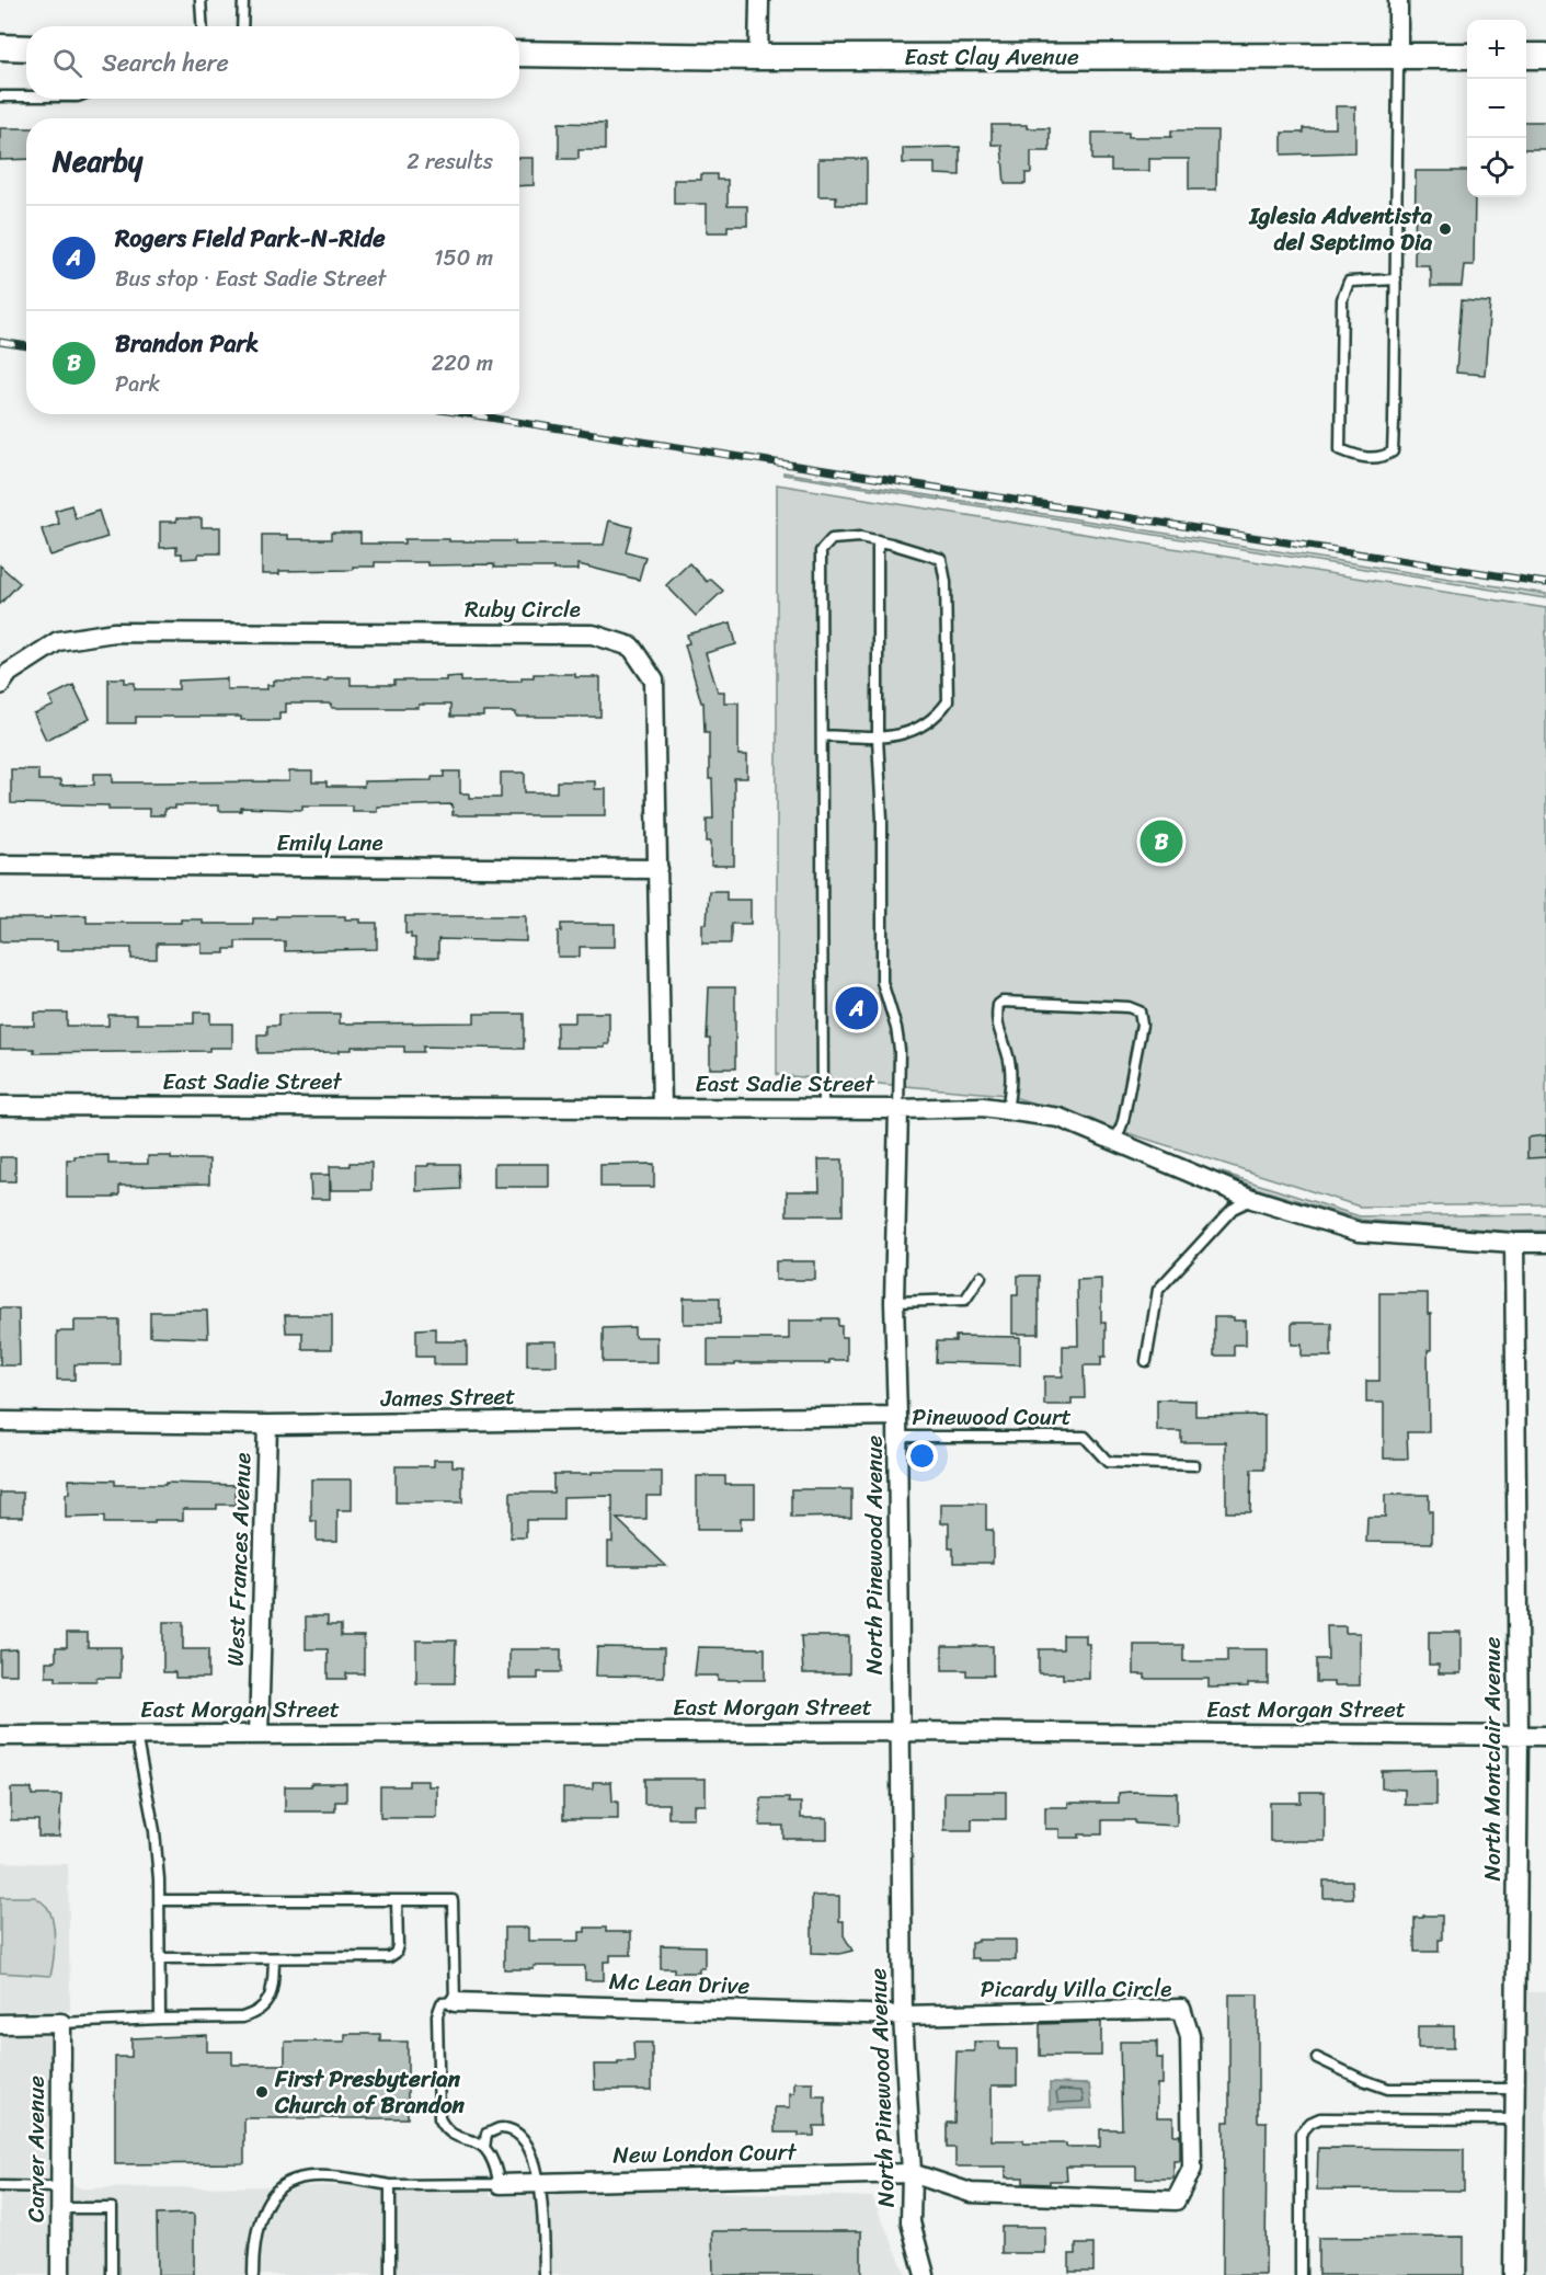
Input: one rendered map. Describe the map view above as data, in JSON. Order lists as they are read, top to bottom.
{
  "streets": {
    "street": [
      "East Clay Avenue",
      "Ruby Circle",
      "Emily Lane",
      "East Sadie Street",
      "James Street",
      "North Pinewood Avenue",
      "West Frances Avenue",
      "East Morgan Street",
      "North Montclair Avenue",
      "Mc Lean Drive",
      "Picardy Villa Circle",
      "Carver Avenue",
      "New London Court"
    ],
    "lane": ["Pinewood Court"]
  },
  "crossings": [
    ["Ruby Circle", "Emily Lane"],
    ["Ruby Circle", "East Sadie Street"],
    ["East Sadie Street", "North Pinewood Avenue"],
    ["East Sadie Street", "North Montclair Avenue"],
    ["James Street", "North Pinewood Avenue"],
    ["James Street", "West Frances Avenue"],
    ["Pinewood Court", "North Pinewood Avenue"],
    ["North Pinewood Avenue", "East Morgan Street"],
    ["North Pinewood Avenue", "Mc Lean Drive"],
    ["North Pinewood Avenue", "Picardy Villa Circle"],
    ["North Pinewood Avenue", "New London Court"],
    ["West Frances Avenue", "East Morgan Street"],
    ["East Morgan Street", "North Montclair Avenue"],
    ["Mc Lean Drive", "Picardy Villa Circle"],
    ["Picardy Villa Circle", "New London Court"]
  ],
  "places": ["Iglesia Adventista del Septimo Dia", "First Presbyterian Church of Brandon"],
  "page": {
    "map_buttons": ["+", "−"],
    "search": "Search here",
    "heading": ["Nearby", "2 results"],
    "list": [
      {
        "mark": "A",
        "name": "Rogers Field Park-N-Ride",
        "note": "Bus stop · East Sadie Street",
        "value": "150 m"
      },
      {
        "mark": "B",
        "name": "Brandon Park",
        "note": "Park",
        "value": "220 m"
      }
    ],
    "pins": ["B", "A"]
  }
}
